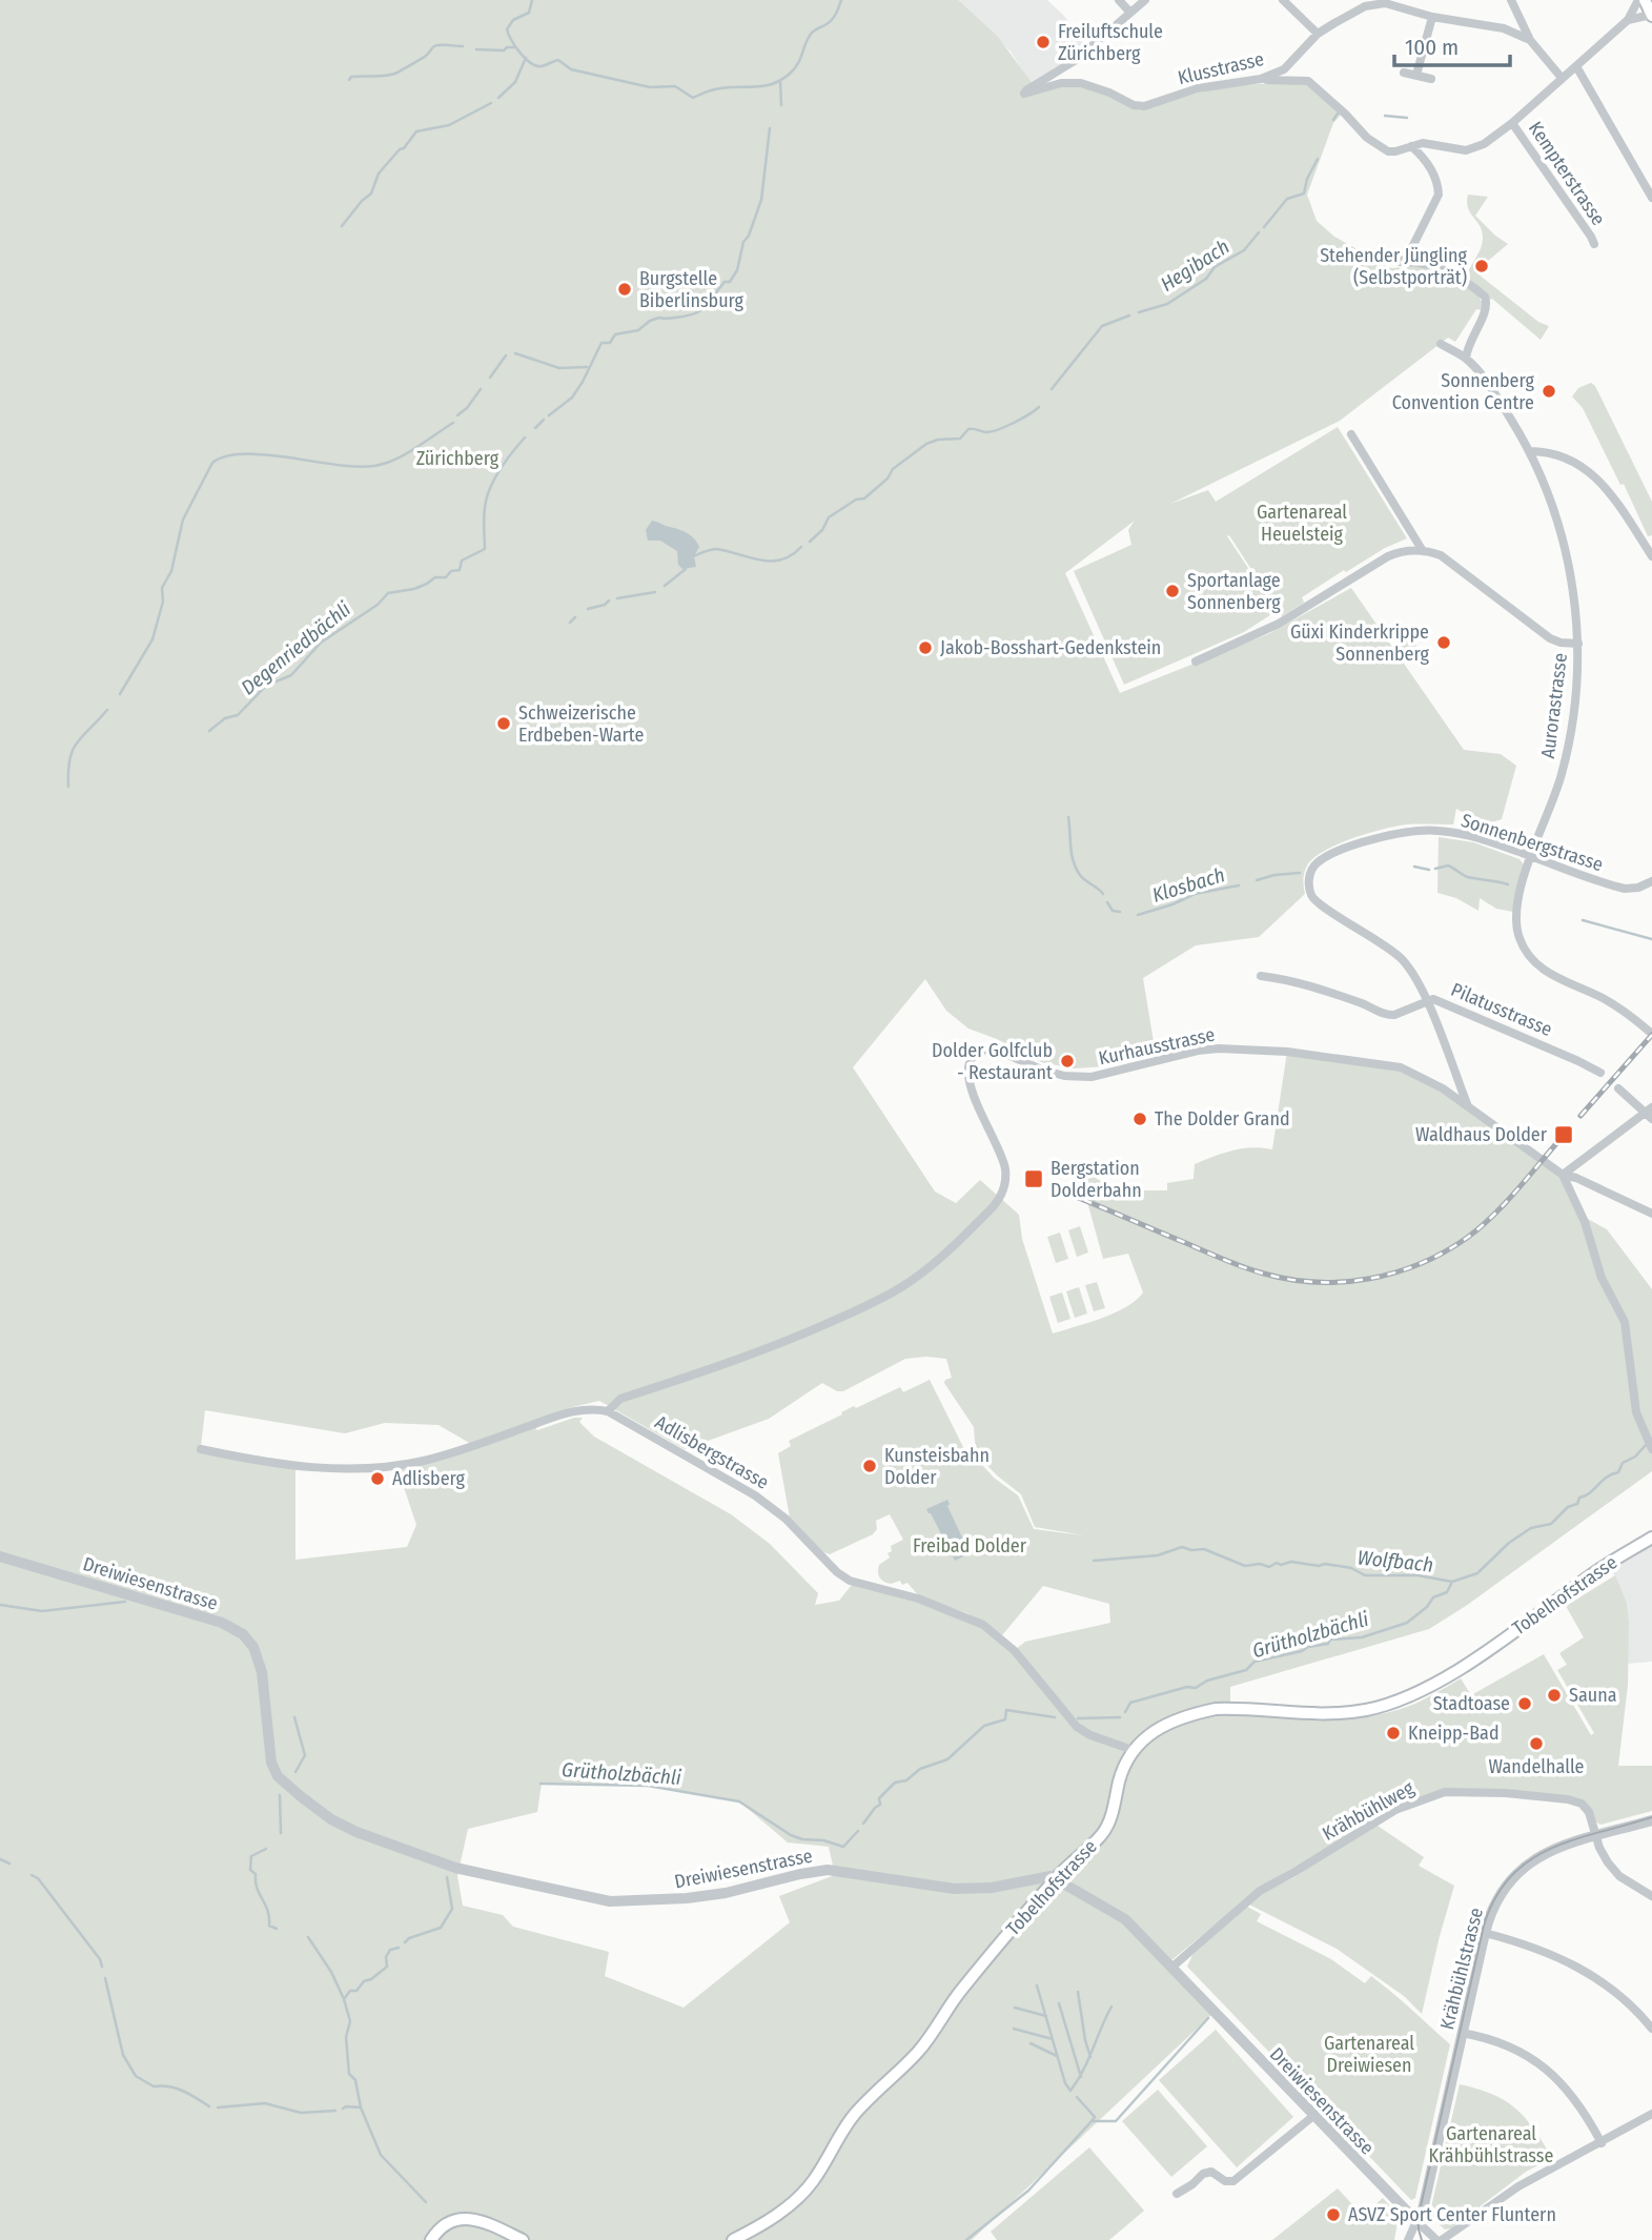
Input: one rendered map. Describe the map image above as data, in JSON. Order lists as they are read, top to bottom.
{
  "streets": {
    "main road": ["Tobelhofstrasse"],
    "street": [
      "Klusstrasse",
      "Kempterstrasse",
      "Aurorastrasse",
      "Sonnenbergstrasse",
      "Pilatusstrasse",
      "Kurhausstrasse",
      "Adlisbergstrasse",
      "Dreiwiesenstrasse",
      "Krähbühlweg",
      "Krähbühlstrasse"
    ]
  },
  "crossings": [
    ["Aurorastrasse", "Sonnenbergstrasse"],
    ["Sonnenbergstrasse", "Pilatusstrasse"],
    ["Sonnenbergstrasse", "Kurhausstrasse"],
    ["Kurhausstrasse", "Adlisbergstrasse"],
    ["Adlisbergstrasse", "Tobelhofstrasse"],
    ["Dreiwiesenstrasse", "Tobelhofstrasse"],
    ["Dreiwiesenstrasse", "Krähbühlweg"],
    ["Dreiwiesenstrasse", "Krähbühlstrasse"],
    ["Krähbühlweg", "Krähbühlstrasse"]
  ],
  "water": [
    "Hegibach",
    "Degenriedbächli",
    "Klosbach",
    "Wolfbach",
    "Grütholzbächli"
  ],
  "parks": [
    "Zürichberg",
    "Gartenareal Heuelsteig",
    "Freibad Dolder",
    "Gartenareal Dreiwiesen",
    "Gartenareal Krähbühlstrasse"
  ],
  "places": {
    "other": [
      "Freiluftschule Zürichberg",
      "Stehender Jüngling (Selbstporträt)",
      "Burgstelle Biberlinsburg",
      "Sonnenberg Convention Centre",
      "Sportanlage Sonnenberg",
      "Güxi Kinderkrippe Sonnenberg",
      "Jakob-Bosshart-Gedenkstein",
      "Schweizerische Erdbeben-Warte",
      "Dolder Golfclub - Restaurant",
      "The Dolder Grand",
      "Kunsteisbahn Dolder",
      "Adlisberg",
      "Sauna",
      "Stadtoase",
      "Kneipp-Bad",
      "Wandelhalle",
      "ASVZ Sport Center Fluntern"
    ],
    "transit": ["Waldhaus Dolder", "Bergstation Dolderbahn"]
  },
  "scale_bar": "100 m"
}
